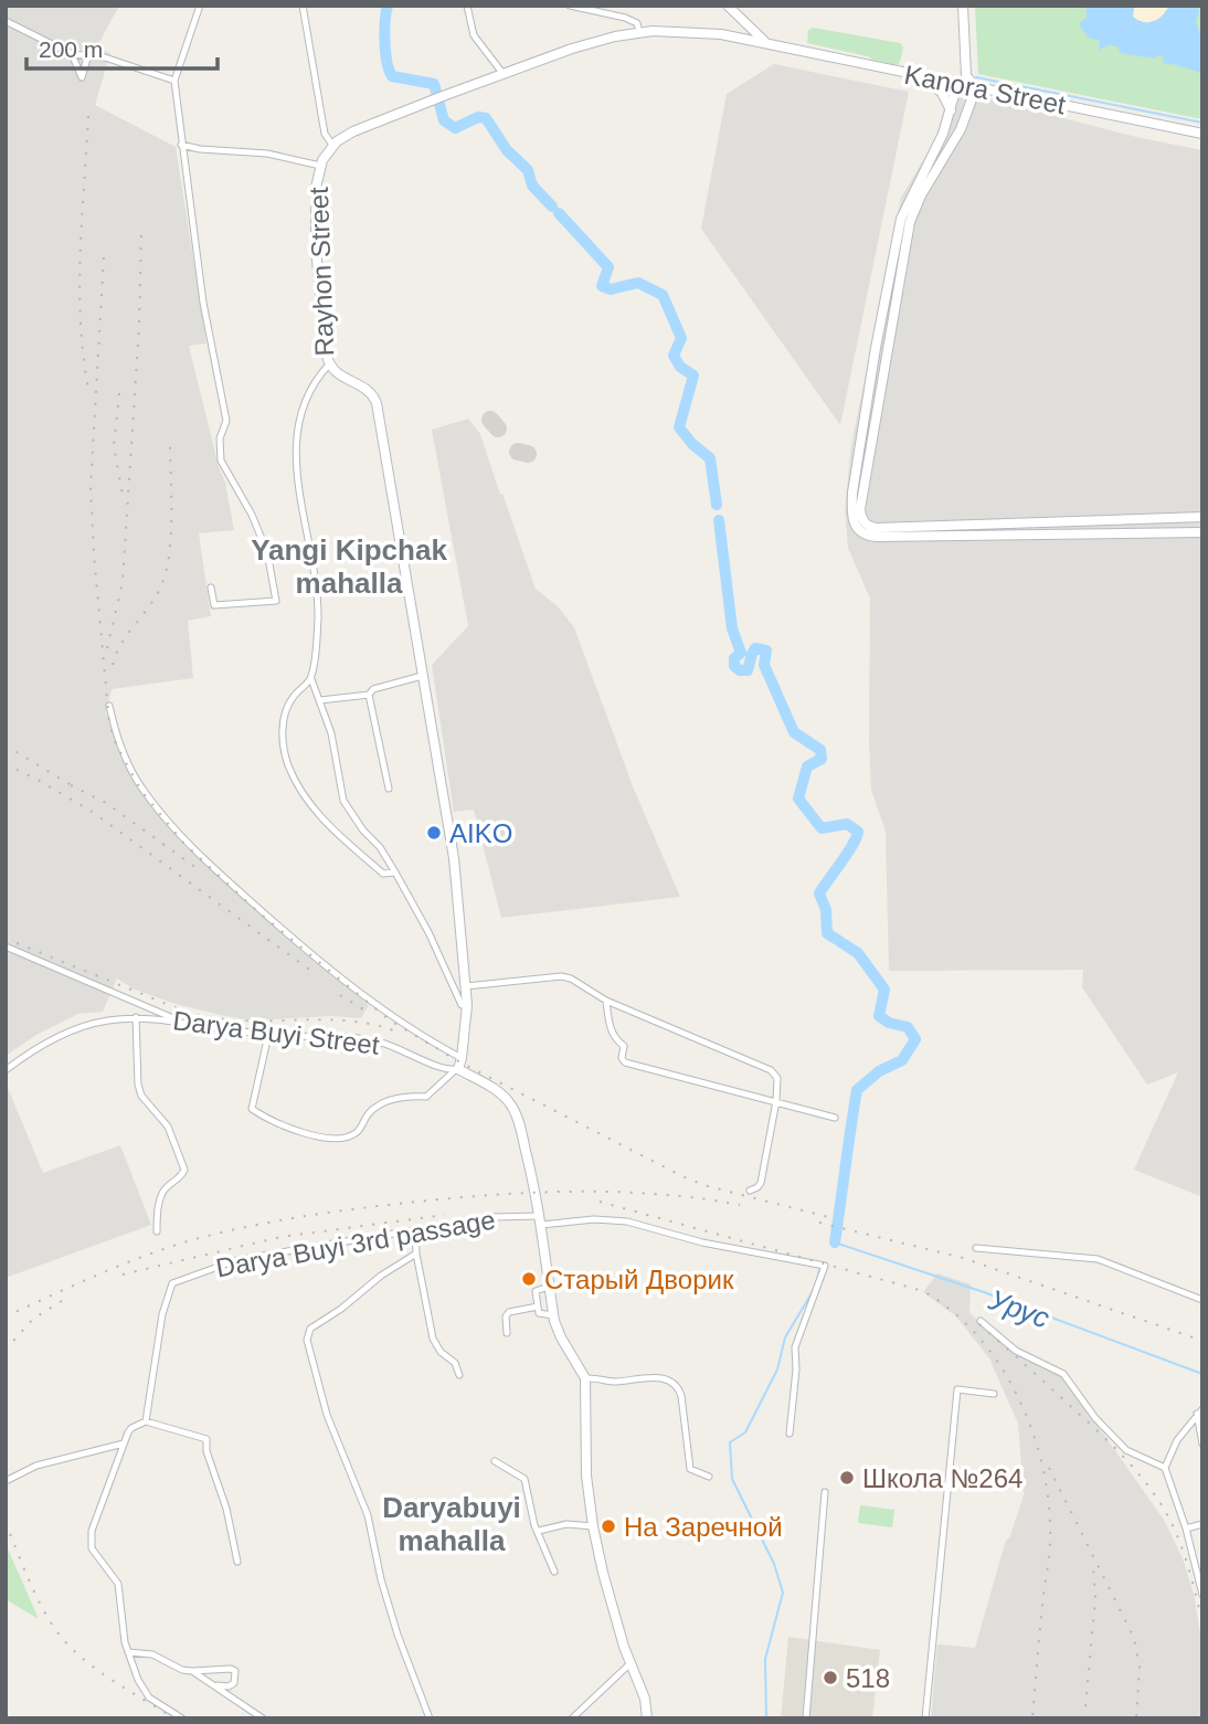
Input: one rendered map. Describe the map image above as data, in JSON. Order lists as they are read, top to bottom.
{
  "streets": {
    "street": [
      "Kanora Street",
      "Rayhon Street",
      "Darya Buyi Street",
      "Darya Buyi 3rd passage"
    ]
  },
  "crossings": [
    ["Darya Buyi Street", "Darya Buyi 3rd passage"]
  ],
  "districts": ["Yangi Kipchak mahalla", "Daryabuyi mahalla"],
  "water": ["Урус"],
  "places": [
    "AIKO",
    "Старый Дворик",
    "Школа №264",
    "На Заречной",
    "518"
  ],
  "scale_bar": "200 m"
}
